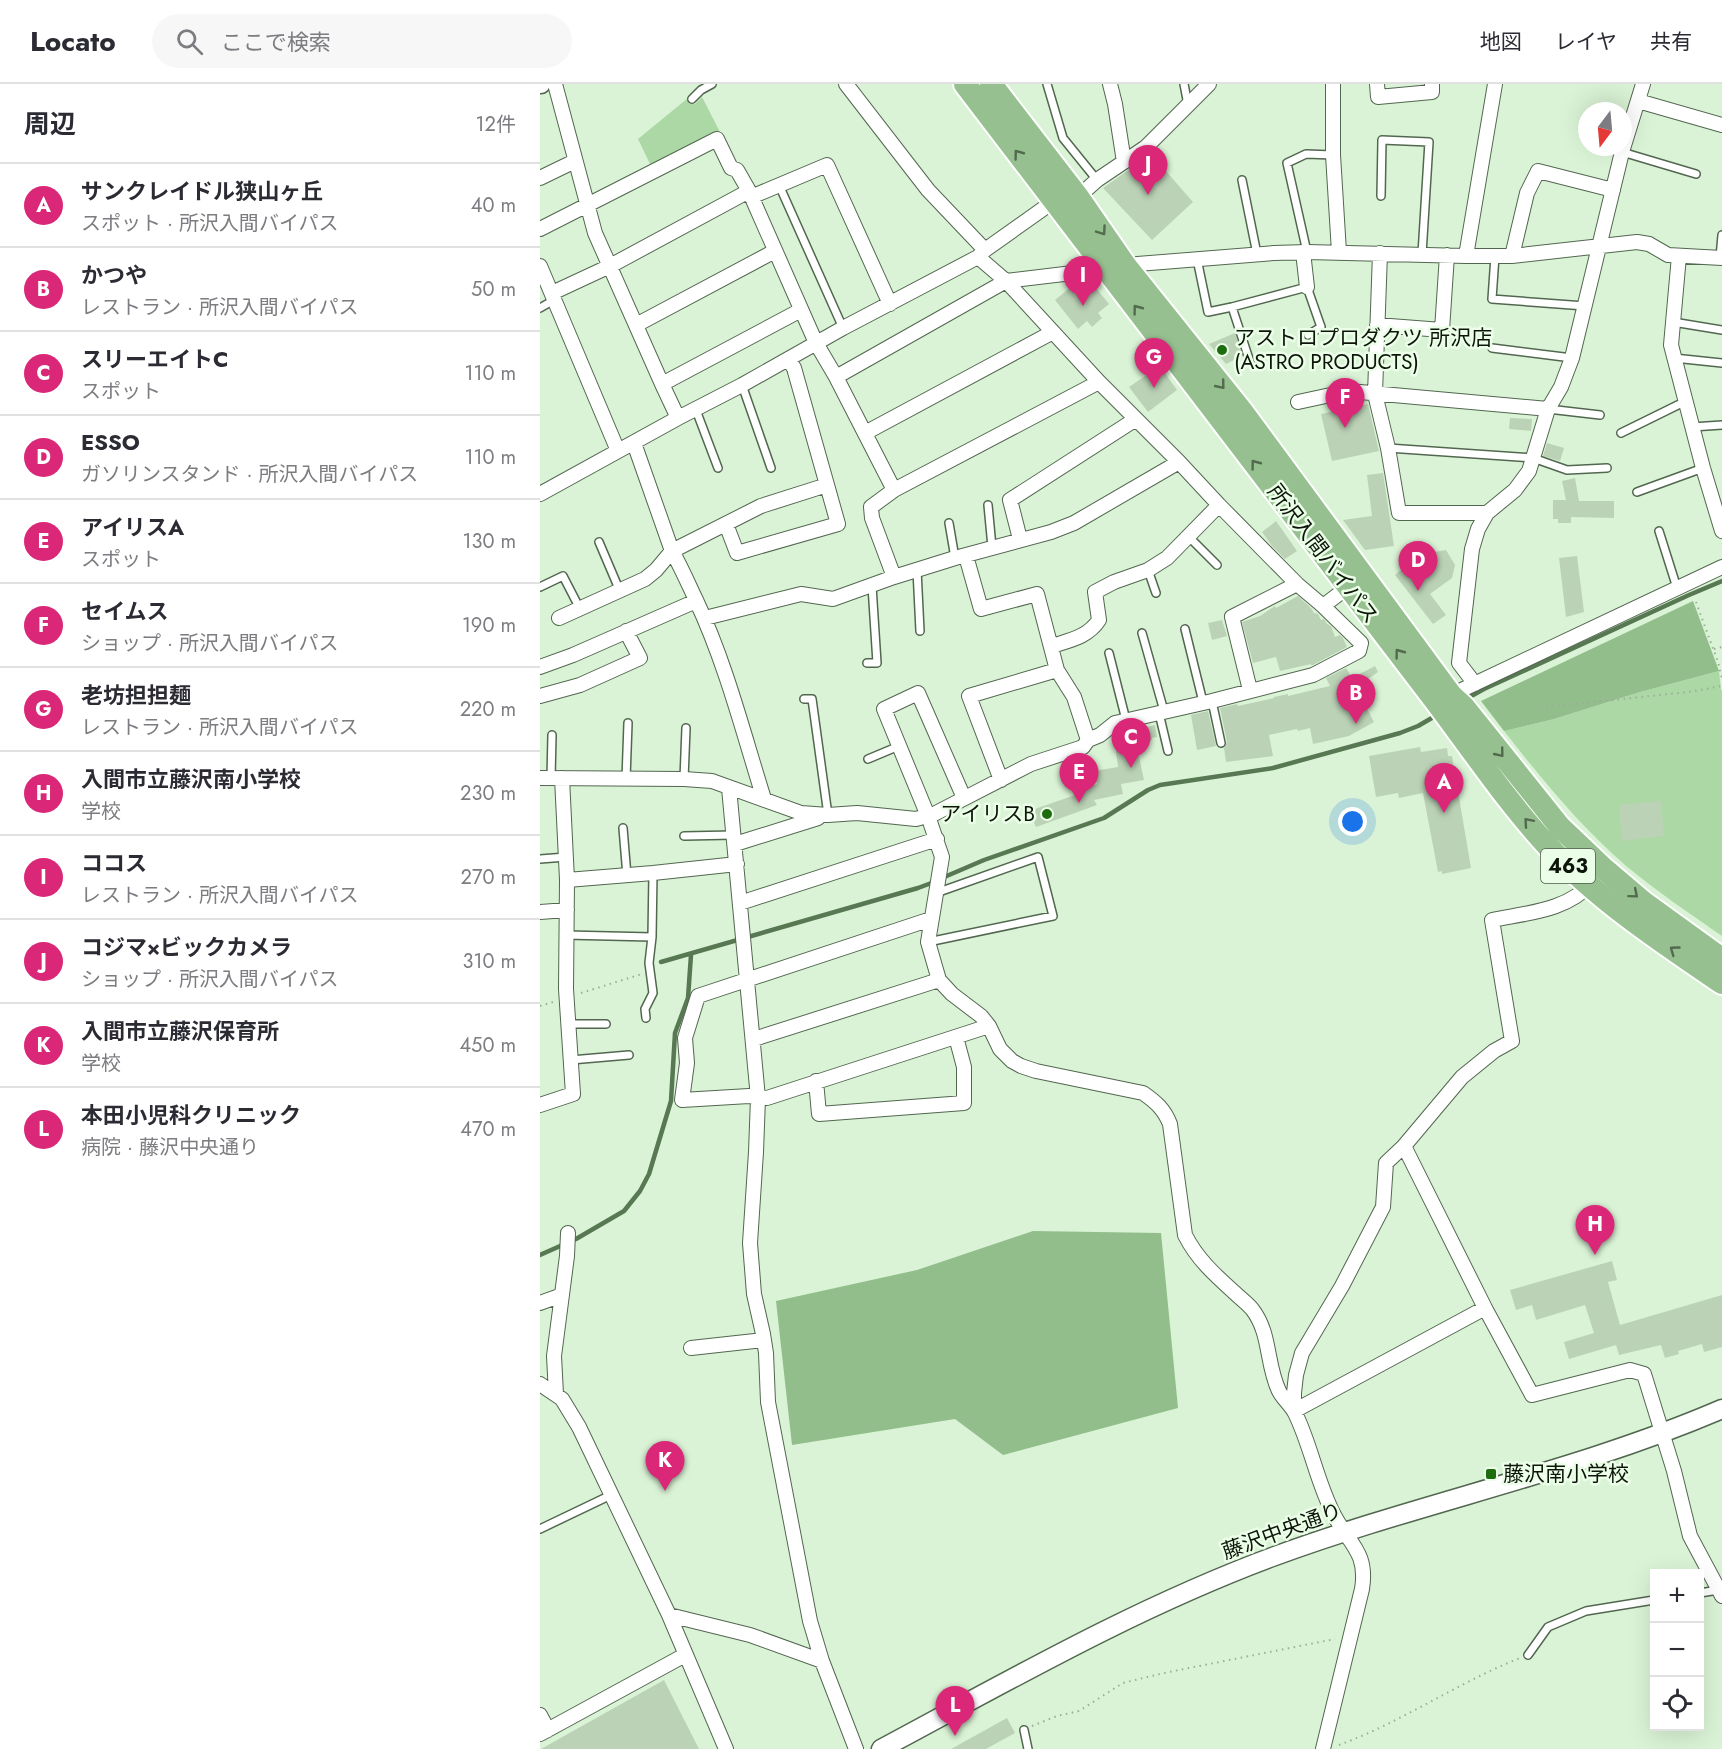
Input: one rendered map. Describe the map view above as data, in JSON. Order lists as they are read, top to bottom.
{
  "streets": {
    "highway": ["所沢入間バイパス", "463"],
    "street": ["藤沢中央通り"]
  },
  "places": {
    "other": ["アストロプロダクツ 所沢店 (ASTRO PRODUCTS)", "アイリスB"],
    "transit": ["藤沢南小学校"]
  },
  "north": "bottom",
  "page": {
    "header": "Locato",
    "search": "ここで検索",
    "nav": ["地図", "レイヤ", "共有"],
    "heading": ["周辺", "12件"],
    "pins": [
      "J",
      "I",
      "G",
      "F",
      "D",
      "B",
      "C",
      "E",
      "A",
      "H",
      "K",
      "L"
    ],
    "list": [
      {
        "mark": "A",
        "name": "サンクレイドル狭山ヶ丘",
        "note": "スポット · 所沢入間バイパス",
        "value": "40 m"
      },
      {
        "mark": "B",
        "name": "かつや",
        "note": "レストラン · 所沢入間バイパス",
        "value": "50 m"
      },
      {
        "mark": "C",
        "name": "スリーエイトC",
        "note": "スポット",
        "value": "110 m"
      },
      {
        "mark": "D",
        "name": "ESSO",
        "note": "ガソリンスタンド · 所沢入間バイパス",
        "value": "110 m"
      },
      {
        "mark": "E",
        "name": "アイリスA",
        "note": "スポット",
        "value": "130 m"
      },
      {
        "mark": "F",
        "name": "セイムス",
        "note": "ショップ · 所沢入間バイパス",
        "value": "190 m"
      },
      {
        "mark": "G",
        "name": "老坊担担麺",
        "note": "レストラン · 所沢入間バイパス",
        "value": "220 m"
      },
      {
        "mark": "H",
        "name": "入間市立藤沢南小学校",
        "note": "学校",
        "value": "230 m"
      },
      {
        "mark": "I",
        "name": "ココス",
        "note": "レストラン · 所沢入間バイパス",
        "value": "270 m"
      },
      {
        "mark": "J",
        "name": "コジマ×ビックカメラ",
        "note": "ショップ · 所沢入間バイパス",
        "value": "310 m"
      },
      {
        "mark": "K",
        "name": "入間市立藤沢保育所",
        "note": "学校",
        "value": "450 m"
      },
      {
        "mark": "L",
        "name": "本田小児科クリニック",
        "note": "病院 · 藤沢中央通り",
        "value": "470 m"
      }
    ],
    "map_buttons": ["+", "−"]
  }
}
